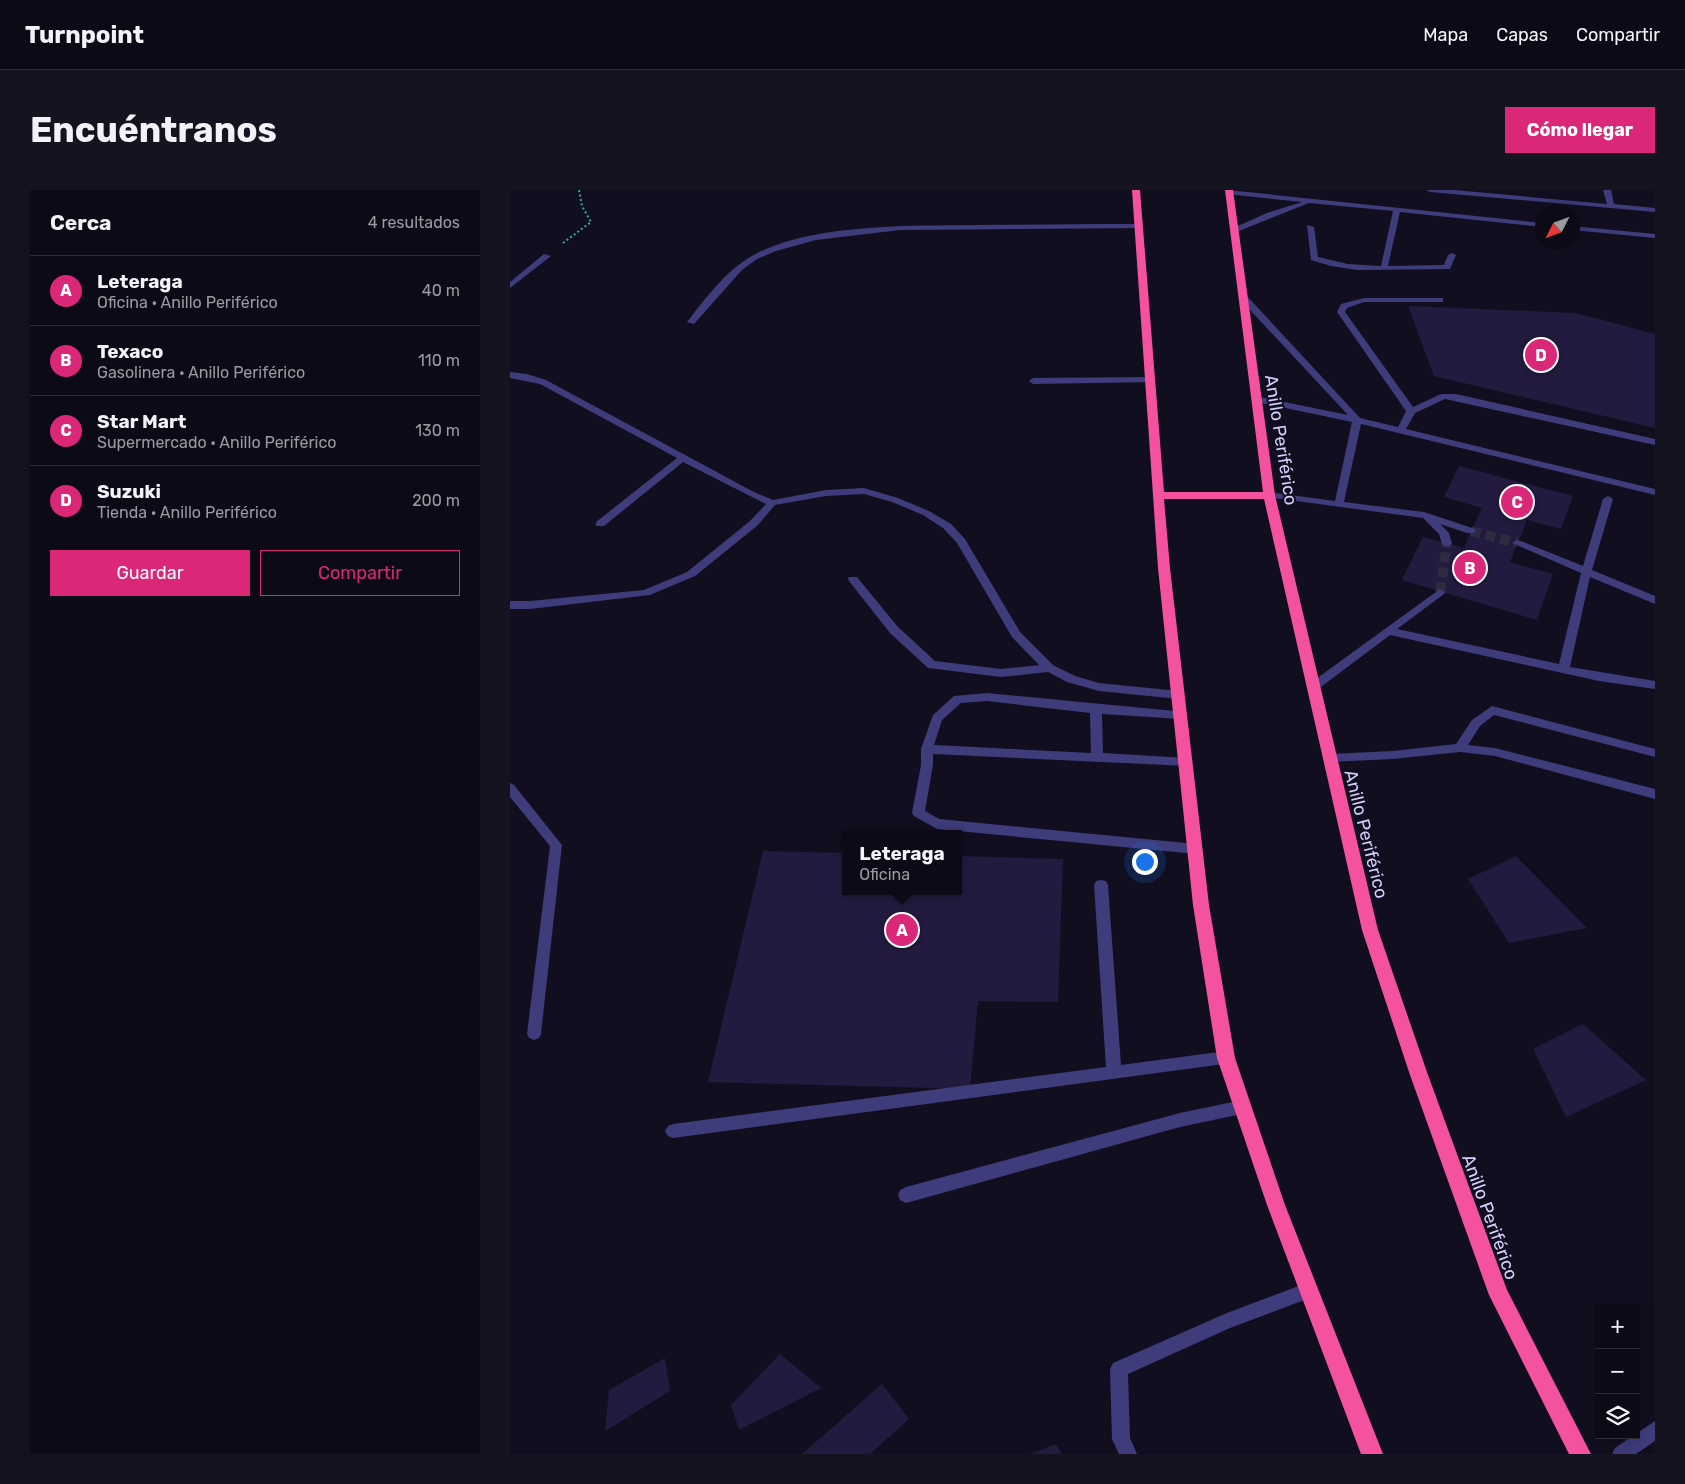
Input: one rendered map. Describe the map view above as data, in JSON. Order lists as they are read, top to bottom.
{
  "streets": {
    "highway": ["Anillo Periférico"]
  },
  "north": "bottom left",
  "page": {
    "header": "Turnpoint",
    "nav": ["Mapa", "Capas", "Compartir"],
    "buttons": [
      "Cómo llegar",
      ["Guardar", "Compartir"]
    ],
    "title": "Encuéntranos",
    "heading": ["Cerca", "4 resultados"],
    "list": [
      {
        "mark": "A",
        "name": "Leteraga",
        "note": "Oficina · Anillo Periférico",
        "value": "40 m"
      },
      {
        "mark": "B",
        "name": "Texaco",
        "note": "Gasolinera · Anillo Periférico",
        "value": "110 m"
      },
      {
        "mark": "C",
        "name": "Star Mart",
        "note": "Supermercado · Anillo Periférico",
        "value": "130 m"
      },
      {
        "mark": "D",
        "name": "Suzuki",
        "note": "Tienda · Anillo Periférico",
        "value": "200 m"
      }
    ],
    "pins": [
      "D",
      "C",
      "B",
      "A"
    ],
    "popup": ["Leteraga", "Oficina"],
    "map_buttons": ["+", "−"]
  }
}
